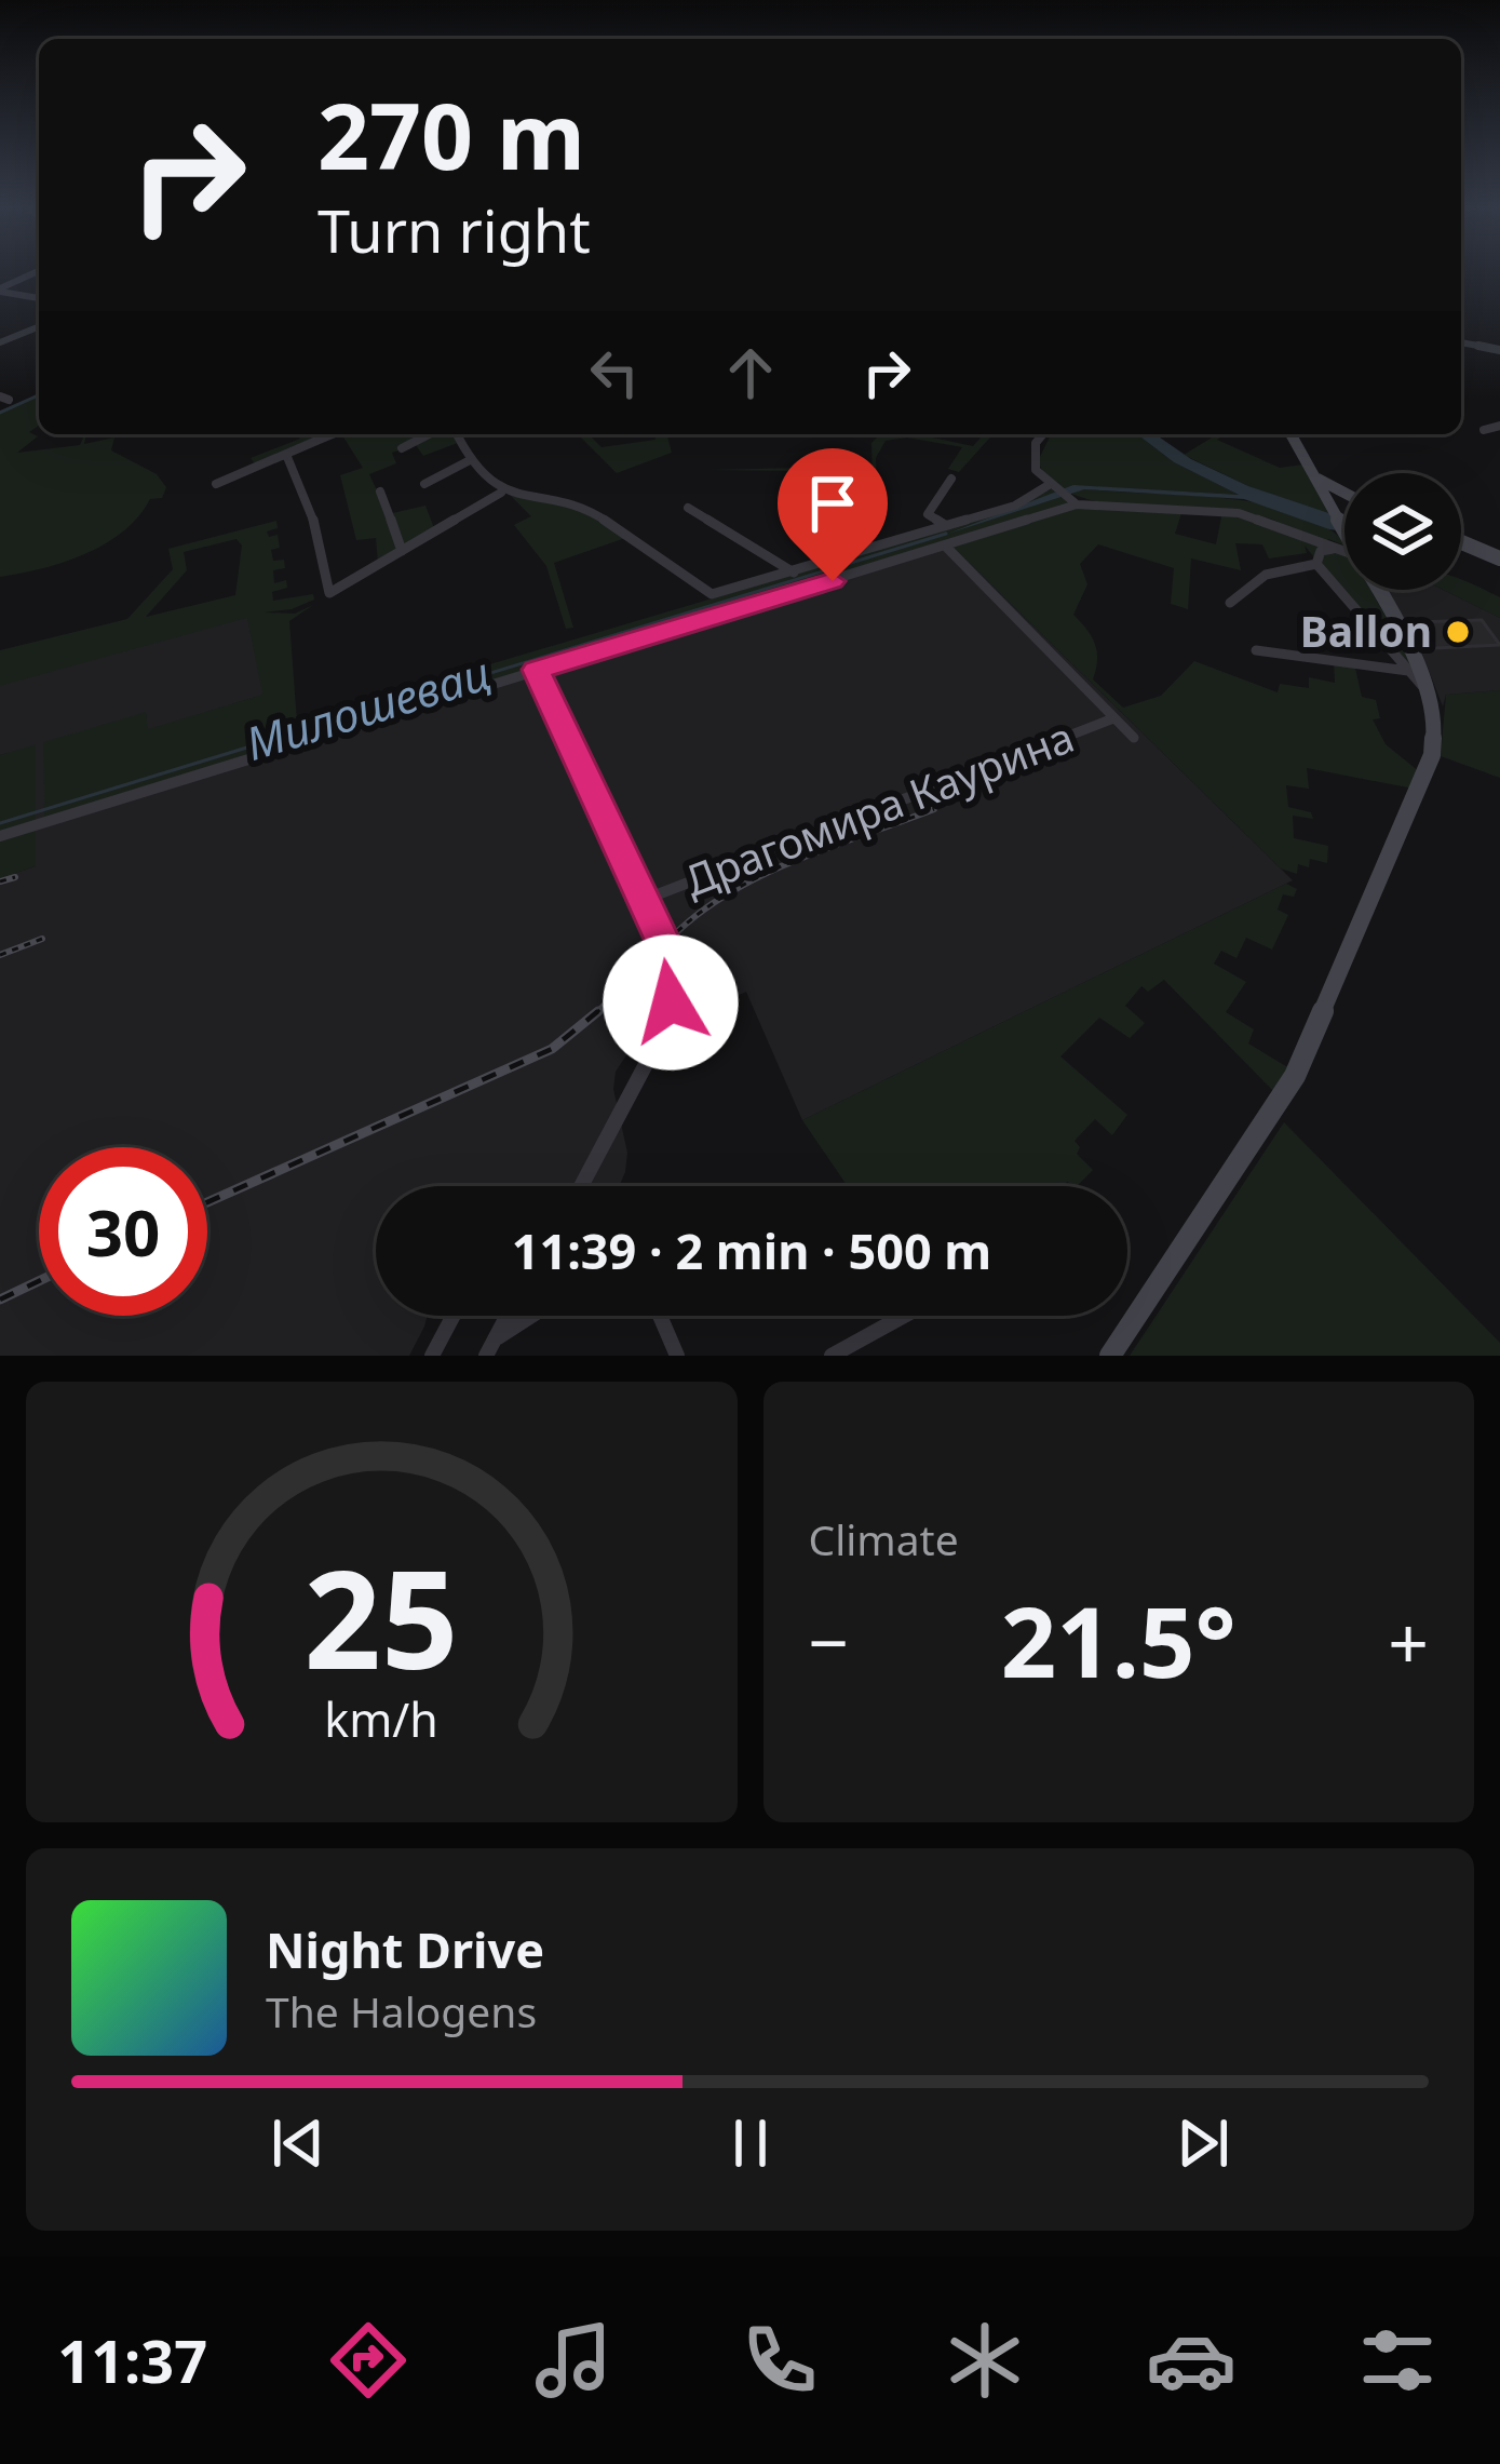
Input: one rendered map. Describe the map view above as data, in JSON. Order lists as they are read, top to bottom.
{
  "streets": {
    "street": ["Драгомира Каурина"]
  },
  "water": ["Милошевац"],
  "places": ["Ballon"],
  "page": {
    "turn": ["270 m", "Turn right"],
    "limit": "30",
    "trip": "11:39 · 2 min · 500 m",
    "tile": "Climate",
    "heat": ["−", "21.5°", "+"],
    "song": ["Night Drive", "The Halogens"],
    "tabs": "11:37",
    "gauge": ["25", "km/h"]
  }
}
